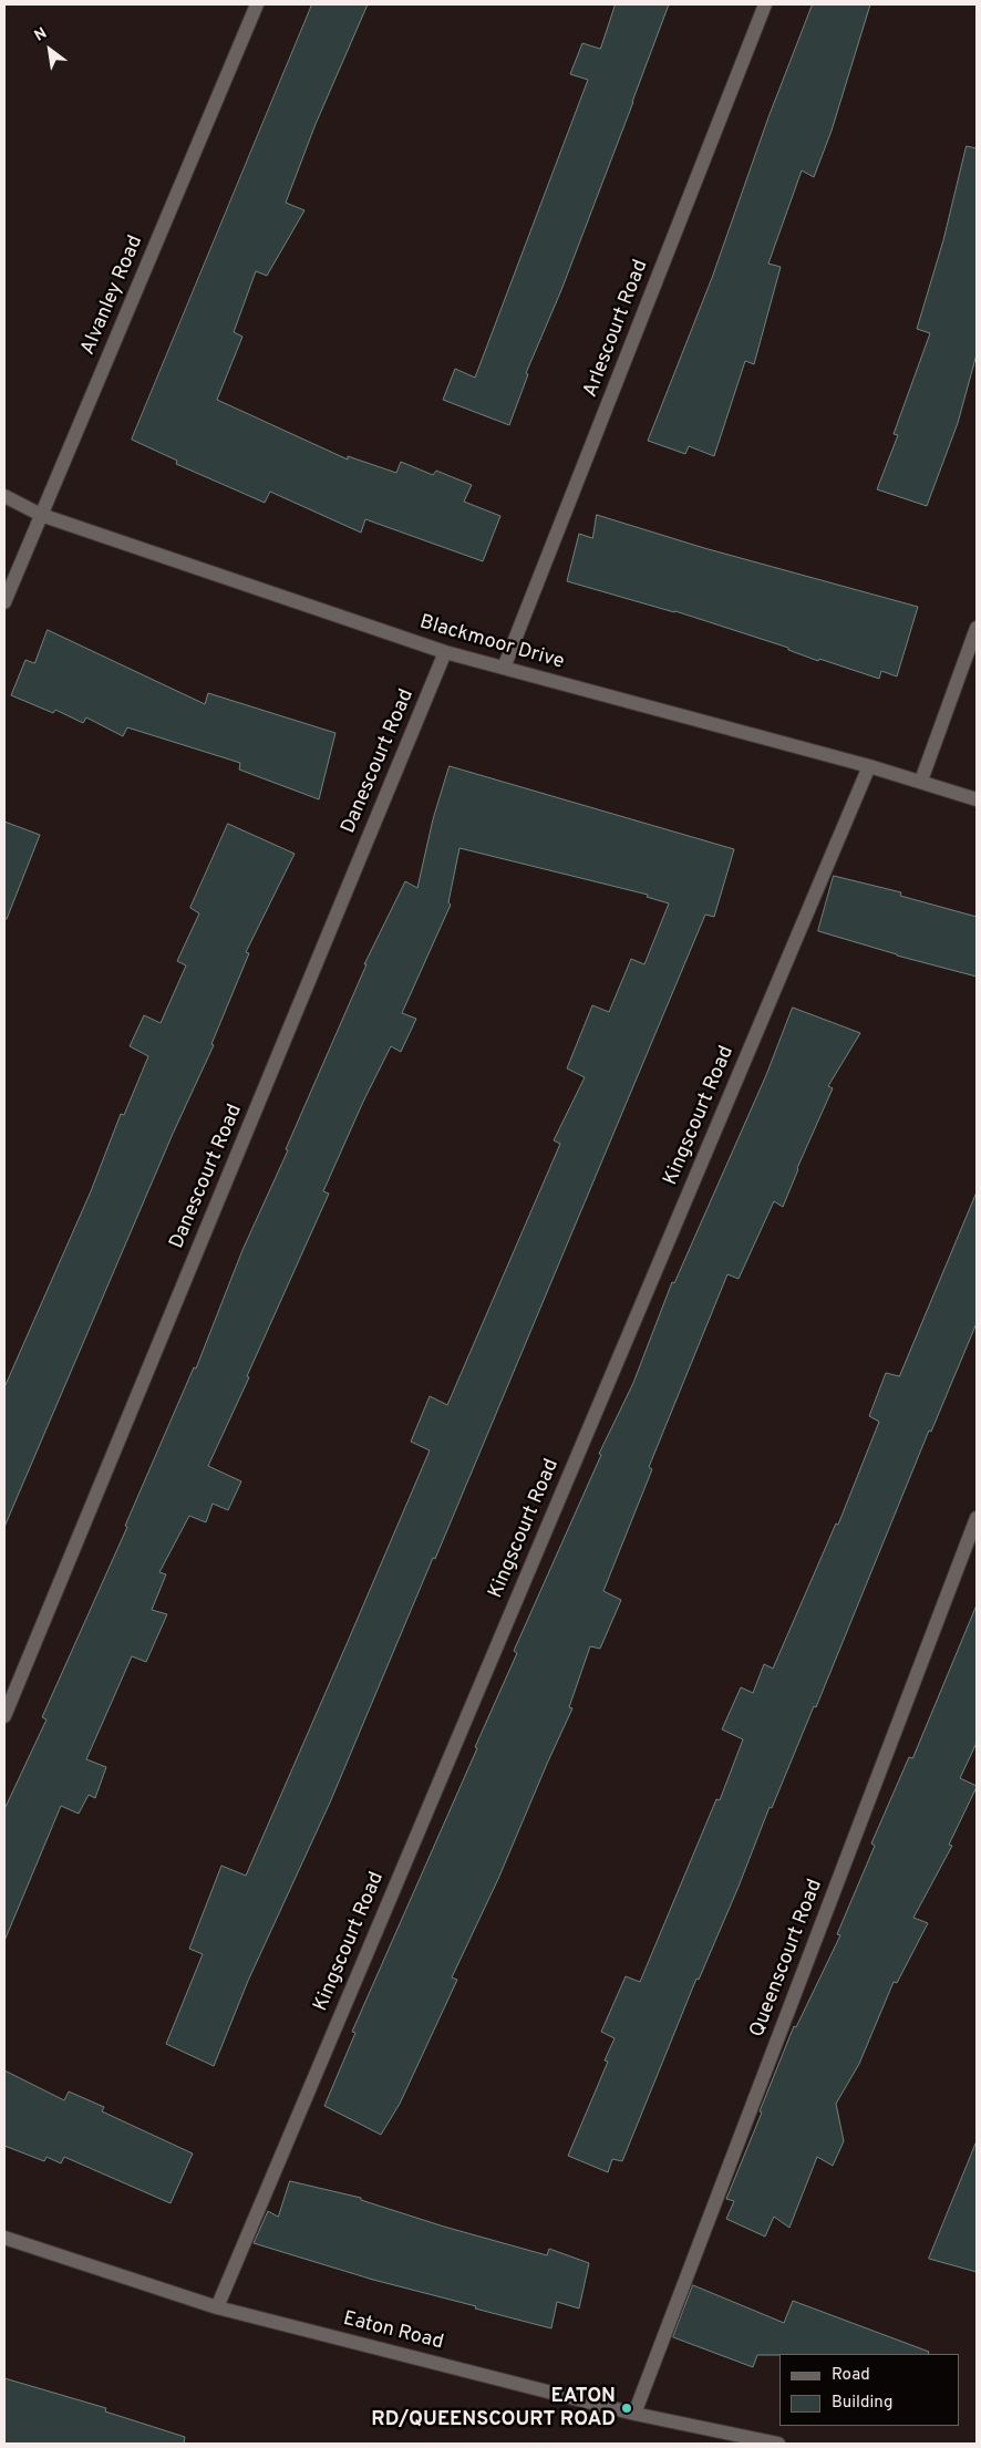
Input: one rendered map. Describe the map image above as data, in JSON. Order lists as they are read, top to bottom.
{
  "streets": {
    "street": [
      "Alvanley Road",
      "Arlescourt Road",
      "Blackmoor Drive",
      "Danescourt Road",
      "Kingscourt Road",
      "Queenscourt Road",
      "Eaton Road"
    ]
  },
  "crossings": [
    ["Alvanley Road", "Blackmoor Drive"],
    ["Arlescourt Road", "Blackmoor Drive"],
    ["Blackmoor Drive", "Danescourt Road"],
    ["Blackmoor Drive", "Kingscourt Road"],
    ["Kingscourt Road", "Eaton Road"],
    ["Queenscourt Road", "Eaton Road"]
  ],
  "places": ["EATON RD/QUEENSCOURT ROAD"],
  "legend": ["Road", "Building"],
  "north": "top left"
}
